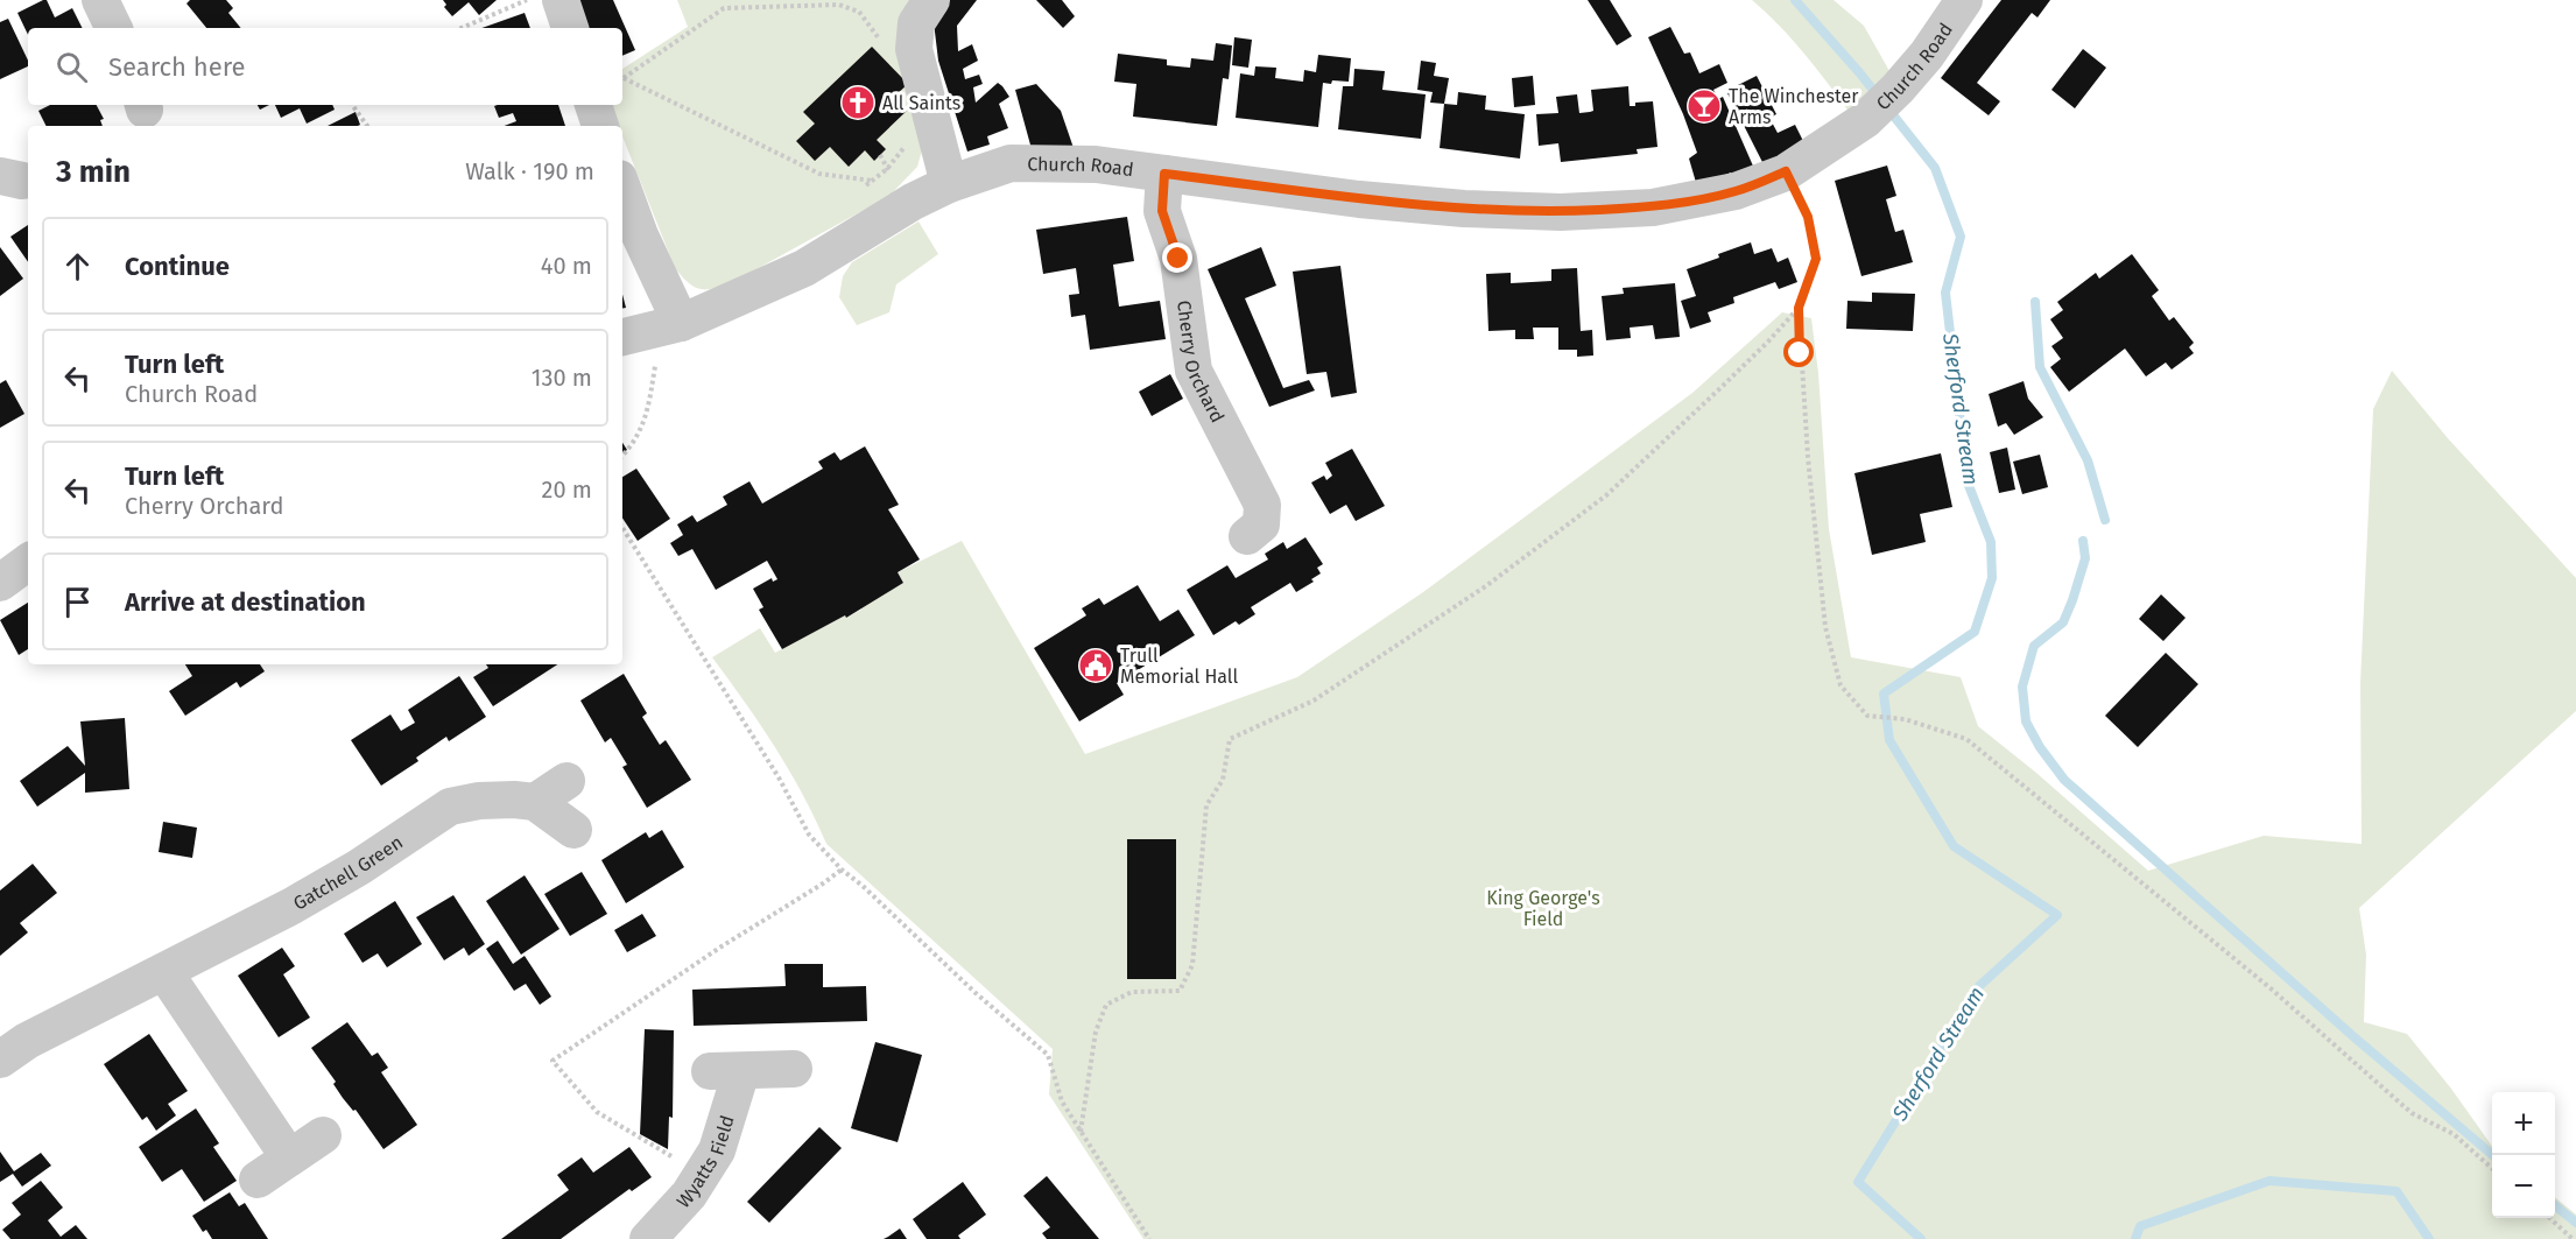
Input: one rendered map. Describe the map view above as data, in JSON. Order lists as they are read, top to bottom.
{
  "streets": {
    "street": [
      "Church Road",
      "Cherry Orchard",
      "Gatchell Green",
      "Wyatts Field"
    ]
  },
  "crossings": [
    ["Church Road", "Cherry Orchard"]
  ],
  "water": ["Sherford Stream"],
  "parks": ["King George's Field"],
  "places": {
    "church": ["All Saints"],
    "bar": ["The Winchester Arms"],
    "public building": ["Trull Memorial Hall"]
  },
  "page": {
    "search": "Search here",
    "heading": ["3 min", "Walk · 190 m"],
    "list": [
      ["Continue", "40 m"],
      ["Turn left", "Church Road", "130 m"],
      ["Turn left", "Cherry Orchard", "20 m"],
      "Arrive at destination"
    ],
    "map_buttons": ["+", "−"]
  }
}
